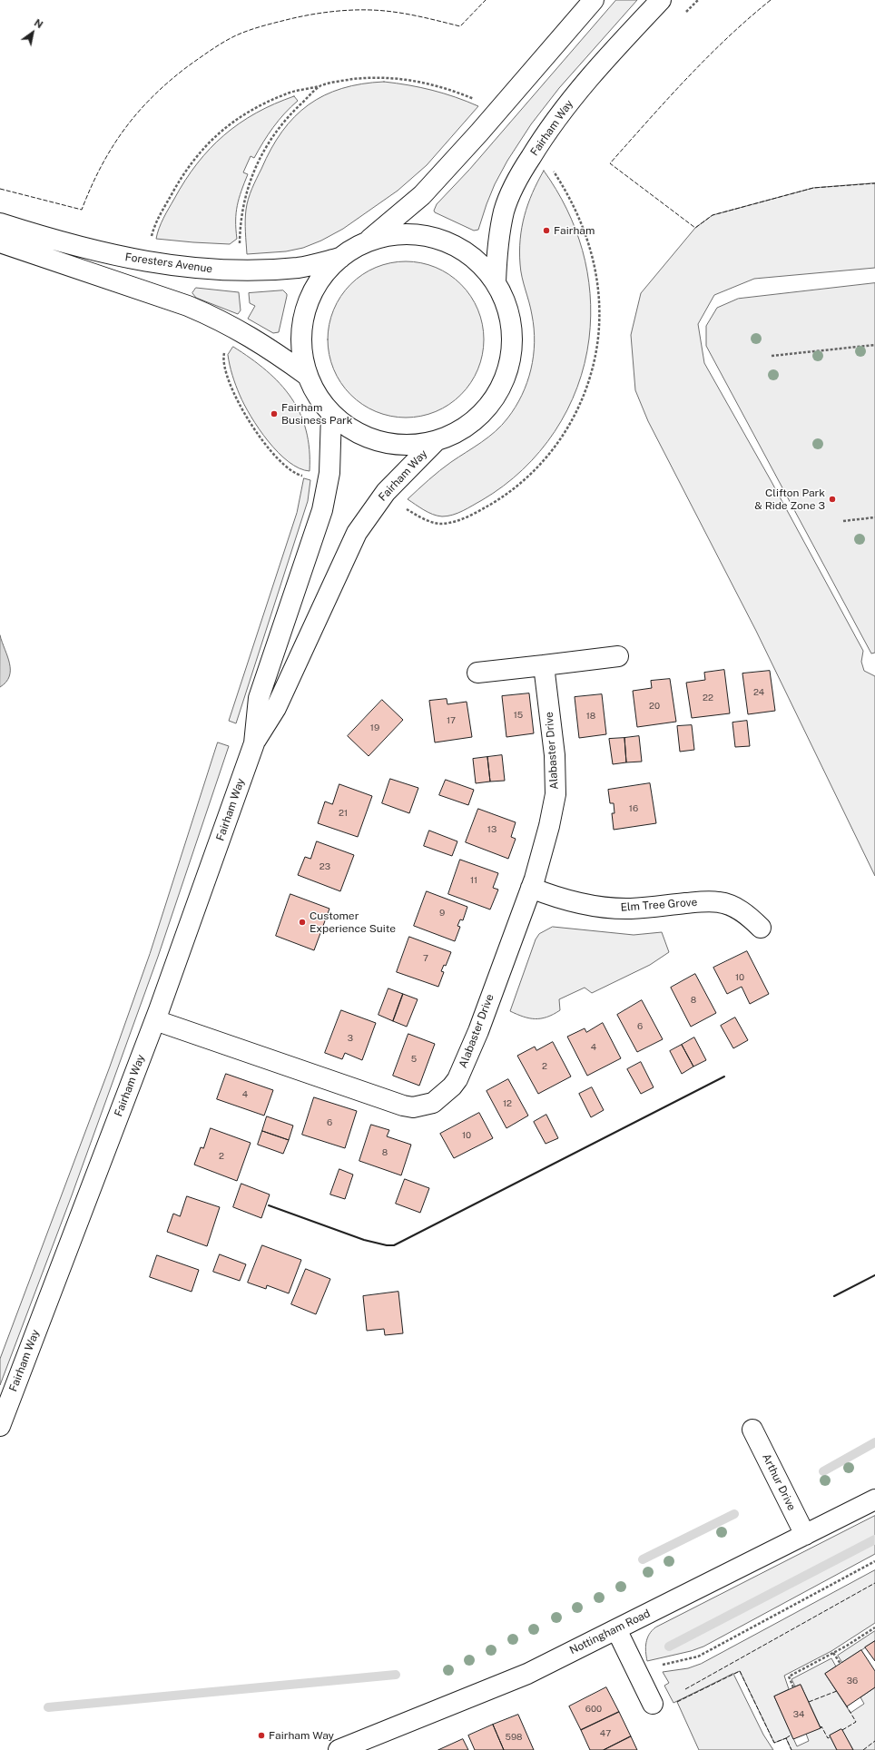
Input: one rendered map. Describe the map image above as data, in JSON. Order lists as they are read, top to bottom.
{
  "streets": {
    "street": [
      "Fairham Way",
      "Foresters Avenue",
      "Alabaster Drive",
      "Elm Tree Grove",
      "Arthur Drive",
      "Nottingham Road"
    ]
  },
  "crossings": [
    ["Fairham Way", "Alabaster Drive"],
    ["Alabaster Drive", "Elm Tree Grove"],
    ["Arthur Drive", "Nottingham Road"]
  ],
  "places": [
    "Fairham",
    "Fairham Business Park",
    "Clifton Park & Ride Zone 3",
    "Customer Experience Suite",
    "Fairham Way"
  ],
  "house_numbers": [
    "24",
    "22",
    "20",
    "15",
    "18",
    "17",
    "19",
    "16",
    "21",
    "13",
    "23",
    "11",
    "9",
    "7",
    "10",
    "8",
    "6",
    "3",
    "4",
    "5",
    "2",
    "4",
    "12",
    "6",
    "10",
    "8",
    "2",
    "36",
    "600",
    "34",
    "47",
    "598"
  ],
  "north": "top right"
}
